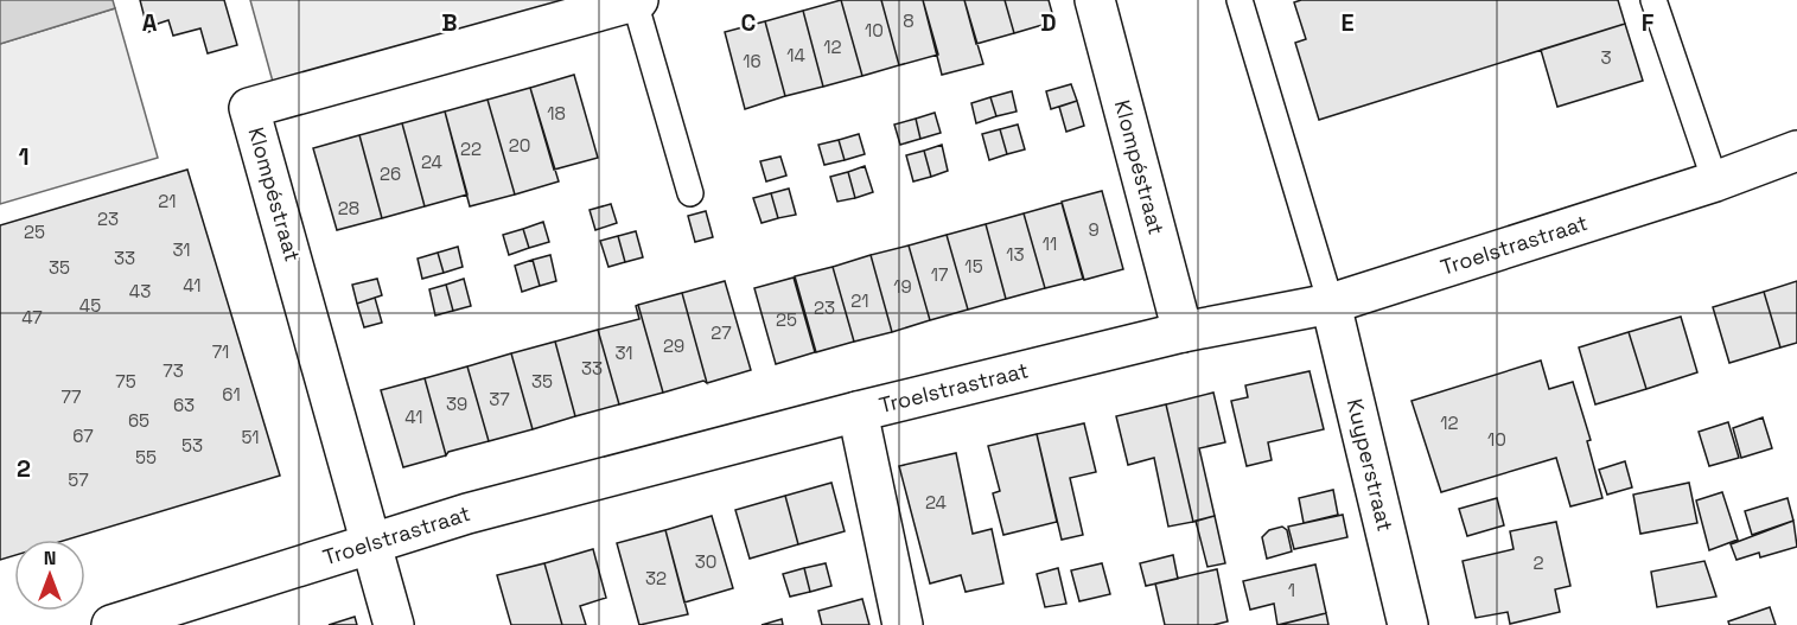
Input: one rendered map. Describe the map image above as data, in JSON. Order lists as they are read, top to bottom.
{
  "streets": {
    "street": ["Klompéstraat", "Troelstrastraat", "Kuyperstraat"]
  },
  "crossings": [
    ["Klompéstraat", "Troelstrastraat"],
    ["Troelstrastraat", "Kuyperstraat"]
  ],
  "house_numbers": [
    "8",
    "10",
    "12",
    "14",
    "3",
    "16",
    "18",
    "20",
    "22",
    "24",
    "26",
    "21",
    "28",
    "23",
    "9",
    "25",
    "11",
    "31",
    "13",
    "33",
    "15",
    "35",
    "17",
    "41",
    "19",
    "43",
    "21",
    "45",
    "23",
    "47",
    "25",
    "27",
    "29",
    "71",
    "31",
    "33",
    "73",
    "75",
    "35",
    "61",
    "77",
    "37",
    "39",
    "63",
    "41",
    "65",
    "12",
    "67",
    "51",
    "10",
    "53",
    "55",
    "57",
    "24",
    "30",
    "2",
    "32",
    "1"
  ],
  "north": "top",
  "grid": {
    "columns": [
      "A",
      "B",
      "C",
      "D",
      "E",
      "F"
    ],
    "rows": ["1", "2"]
  }
}
